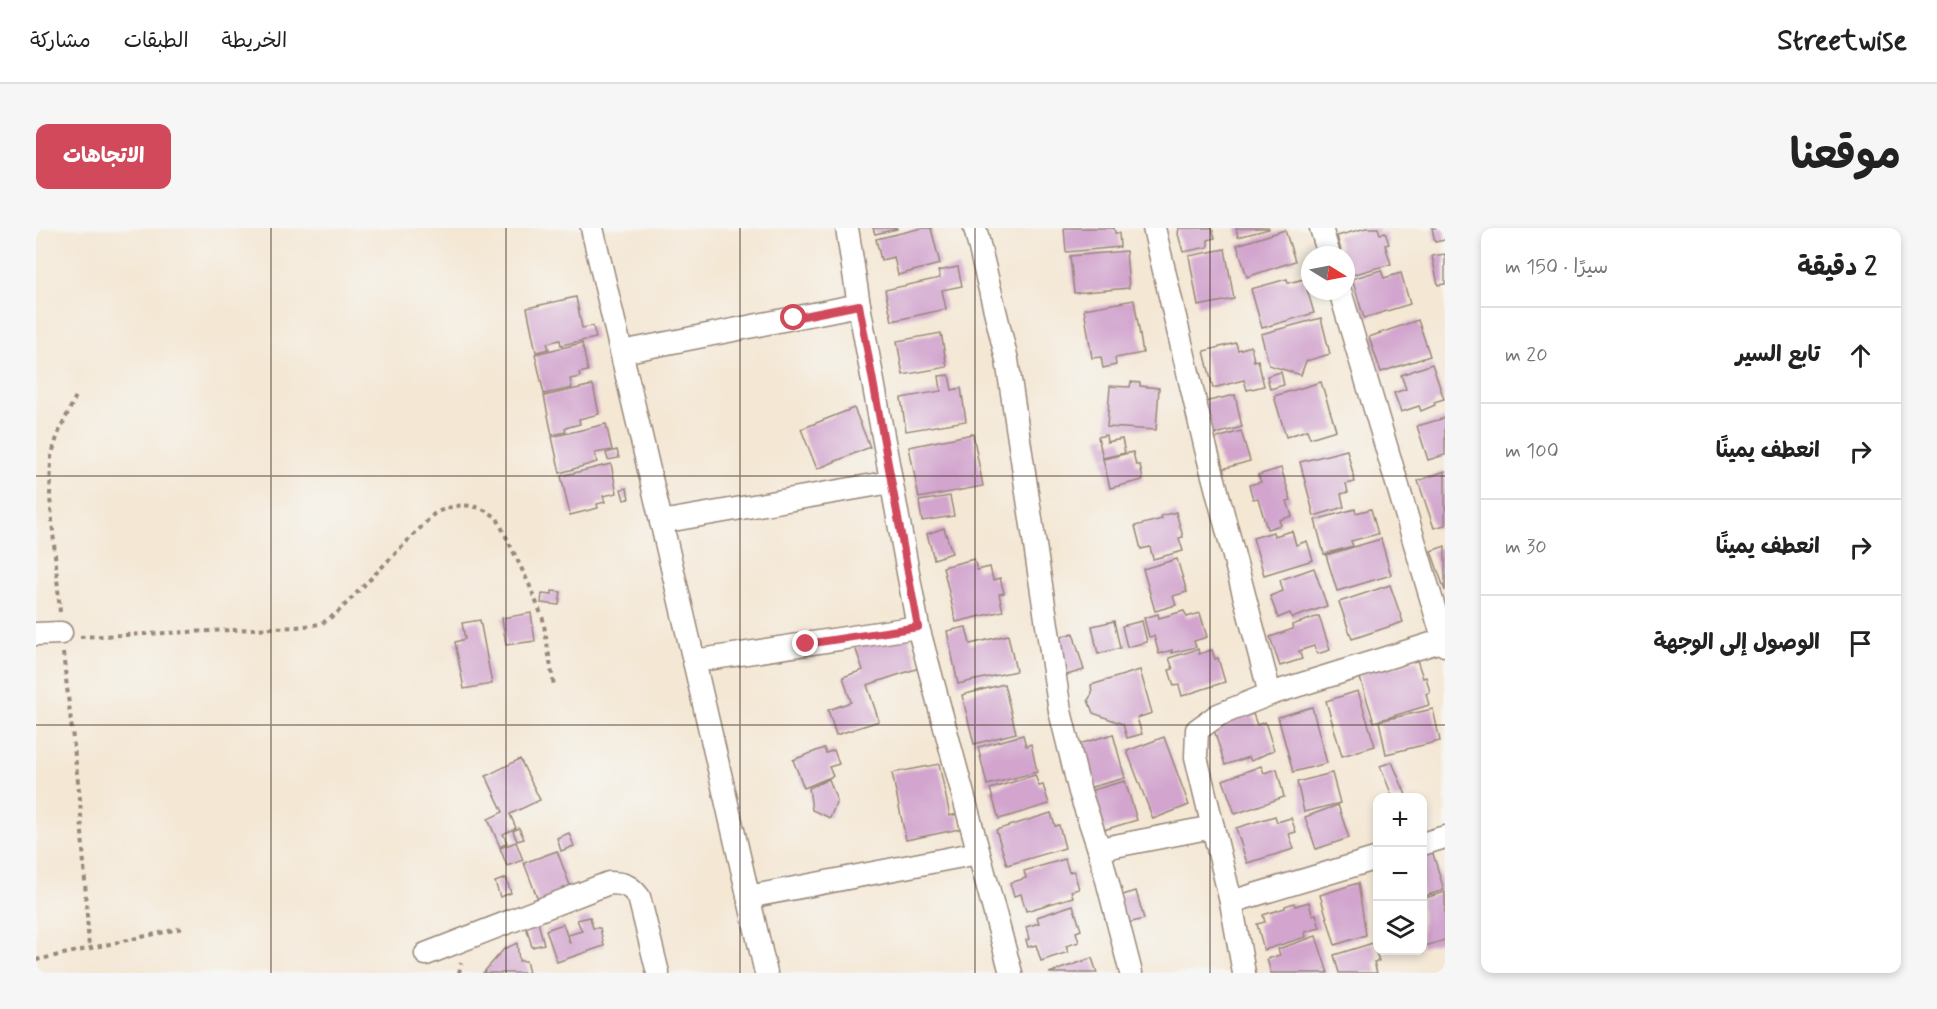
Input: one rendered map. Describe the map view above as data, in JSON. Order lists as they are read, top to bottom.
{
  "north": "right",
  "page": {
    "header": "Streetwise",
    "nav": ["الخريطة", "الطبقات", "مشاركة"],
    "title": "موقعنا",
    "buttons": "الاتجاهات",
    "heading": ["2 دقيقة", "سيرًا · 150 m"],
    "list": [
      ["تابع السير", "20 m"],
      ["انعطف يمينًا", "100 m"],
      ["انعطف يمينًا", "30 m"],
      "الوصول إلى الوجهة"
    ],
    "map_buttons": ["+", "−"]
  }
}
